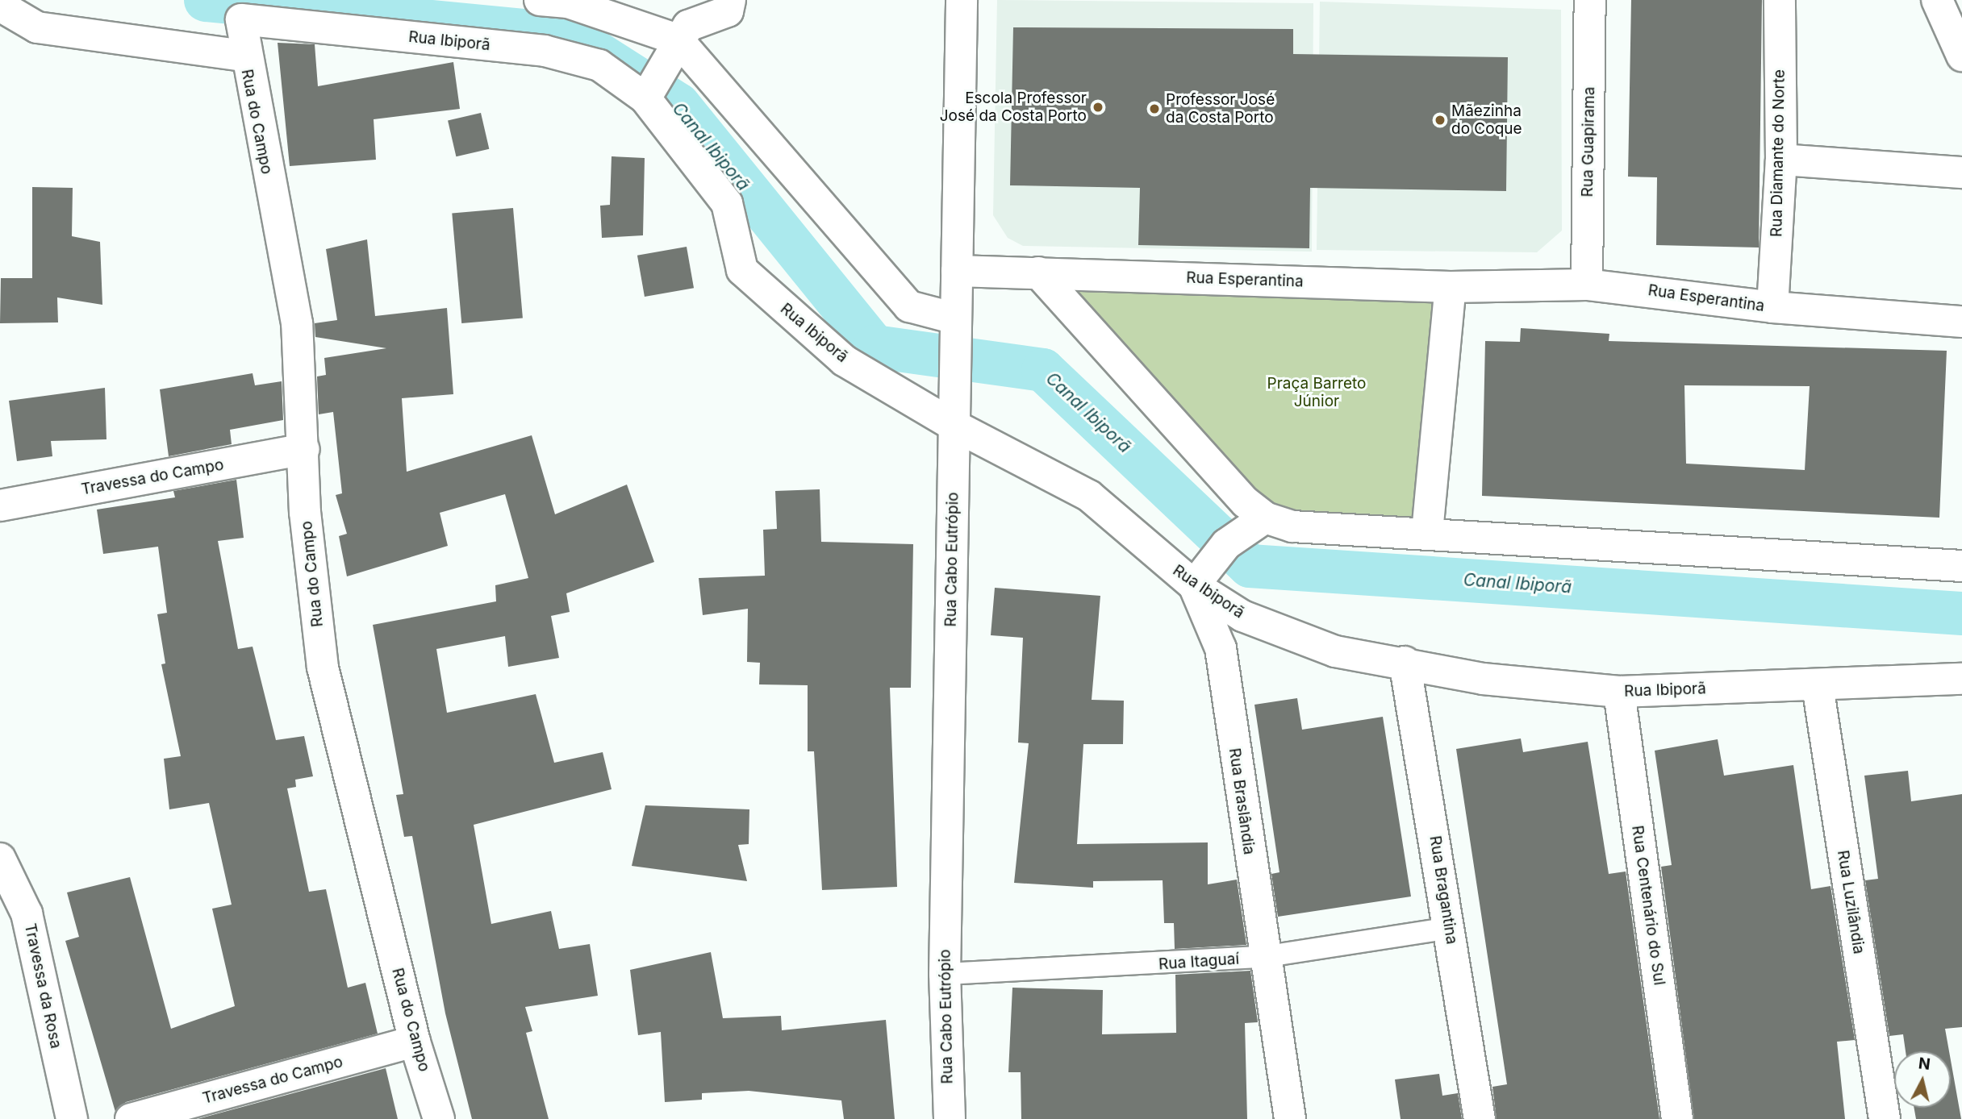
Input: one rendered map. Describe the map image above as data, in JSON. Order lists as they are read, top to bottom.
{
  "streets": {
    "street": [
      "Rua Ibiporã",
      "Rua do Campo",
      "Rua Guapirama",
      "Rua Diamante do Norte",
      "Rua Esperantina",
      "Travessa do Campo",
      "Rua Cabo Eutrópio",
      "Rua Braslândia",
      "Rua Bragantina",
      "Rua Luzilândia",
      "Rua Centenário do Sul",
      "Travessa da Rosa"
    ],
    "lane": ["Rua Itaguaí"]
  },
  "crossings": [
    ["Rua Ibiporã", "Rua do Campo"],
    ["Rua Ibiporã", "Rua Cabo Eutrópio"],
    ["Rua Ibiporã", "Rua Braslândia"],
    ["Rua Ibiporã", "Rua Bragantina"],
    ["Rua Ibiporã", "Rua Luzilândia"],
    ["Rua Ibiporã", "Rua Centenário do Sul"],
    ["Rua do Campo", "Travessa do Campo"],
    ["Rua Guapirama", "Rua Esperantina"],
    ["Rua Diamante do Norte", "Rua Esperantina"],
    ["Rua Cabo Eutrópio", "Rua Itaguaí"],
    ["Rua Braslândia", "Rua Itaguaí"],
    ["Rua Bragantina", "Rua Itaguaí"]
  ],
  "water": ["Canal Ibiporã"],
  "parks": ["Praça Barreto Júnior"],
  "places": ["Escola Professor José da Costa Porto", "Professor José da Costa Porto", "Mãezinha do Coque"],
  "north": "top"
}
